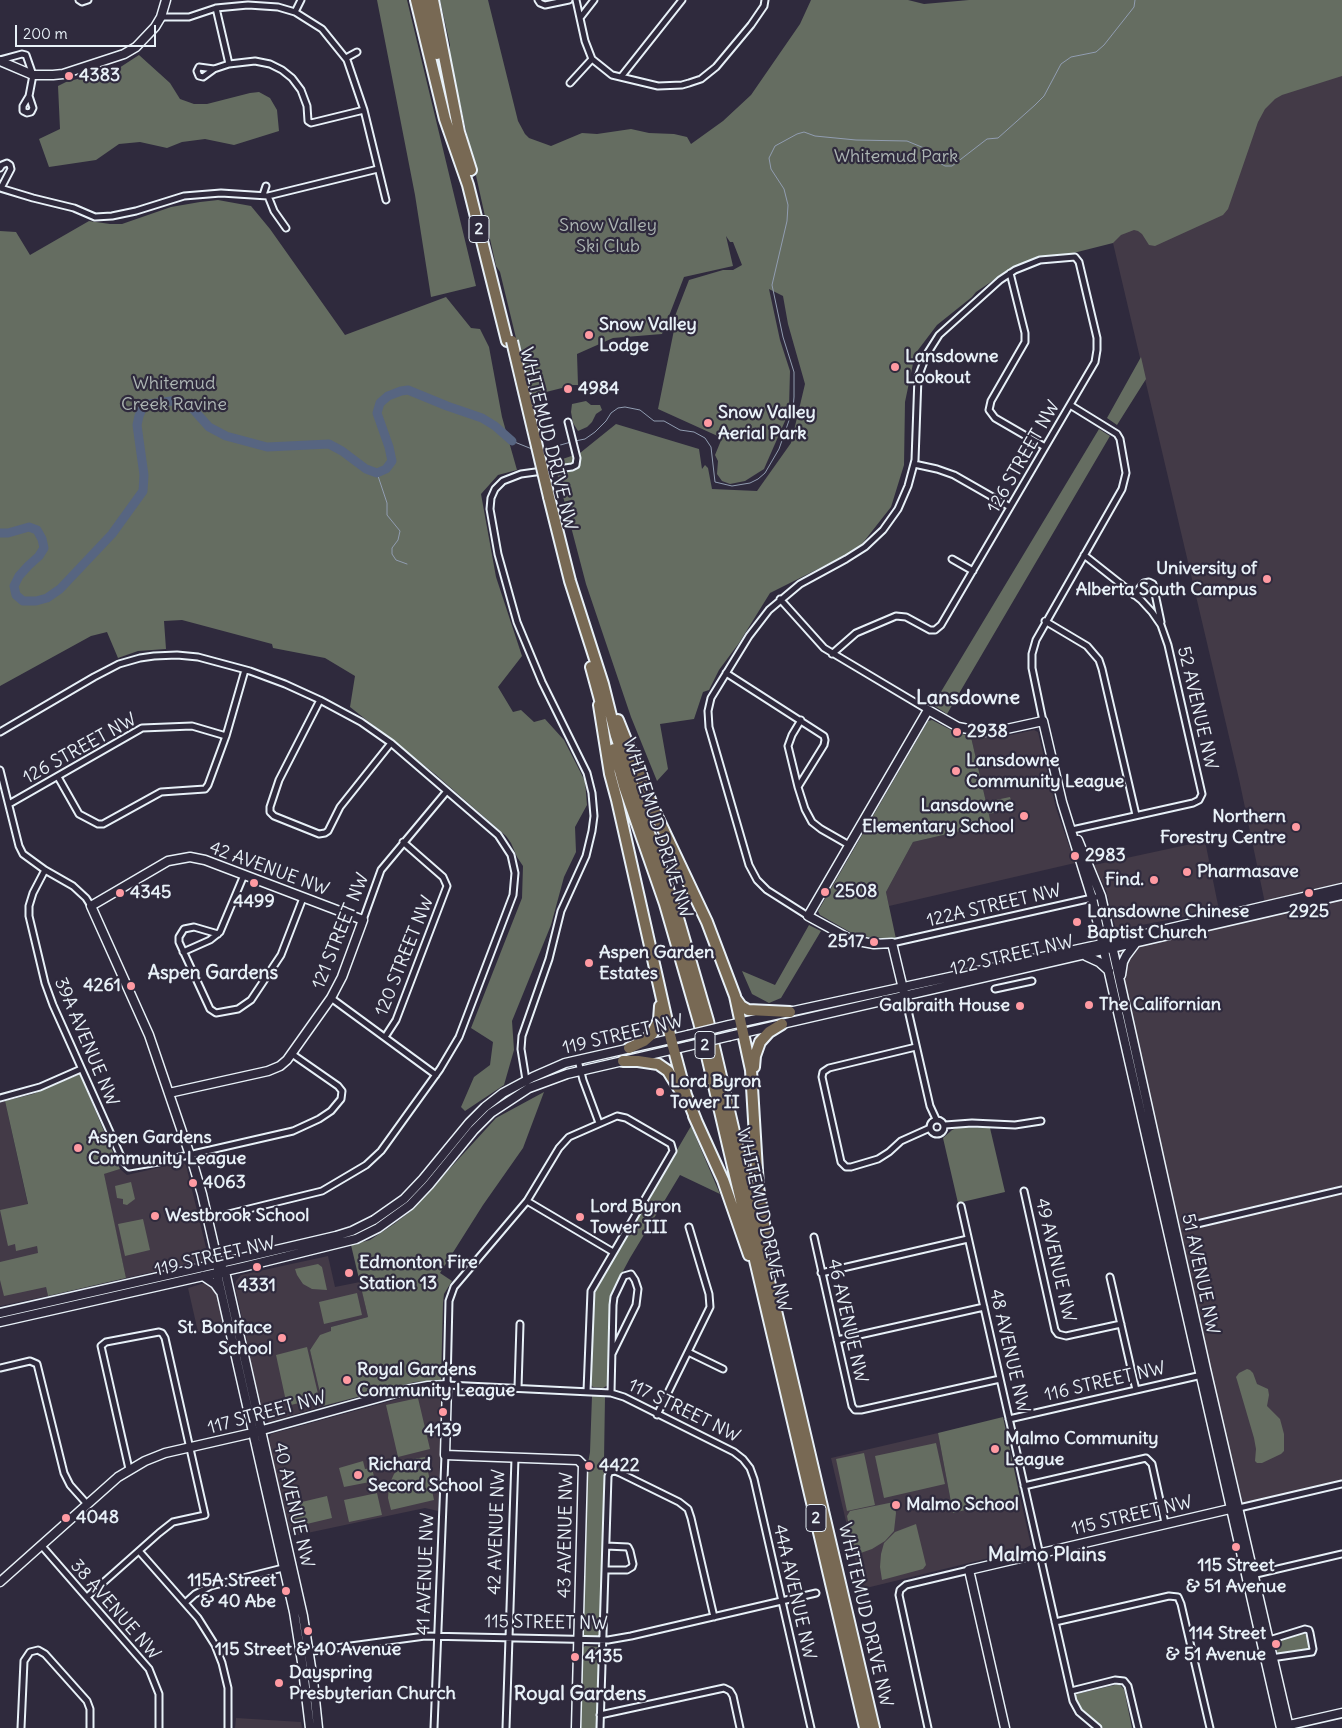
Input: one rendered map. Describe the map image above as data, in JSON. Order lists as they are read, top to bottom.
{
  "streets": {
    "highway": ["2", "WHITEMUD DRIVE NW"],
    "street": [
      "126 STREET NW",
      "52 AVENUE NW",
      "42 AVENUE NW",
      "122A STREET NW",
      "121 STREET NW",
      "120 STREET NW",
      "122 STREET NW",
      "119 STREET NW",
      "39A AVENUE NW",
      "49 AVENUE NW",
      "51 AVENUE NW",
      "46 AVENUE NW",
      "48 AVENUE NW",
      "116 STREET NW",
      "117 STREET NW",
      "40 AVENUE NW",
      "115 STREET NW",
      "43 AVENUE NW",
      "41 AVENUE NW",
      "44A AVENUE NW",
      "38 AVENUE NW"
    ]
  },
  "crossings": [
    ["42 AVENUE NW", "121 STREET NW"],
    ["42 AVENUE NW", "40 AVENUE NW"],
    ["42 AVENUE NW", "115 STREET NW"],
    ["42 AVENUE NW", "43 AVENUE NW"],
    ["122A STREET NW", "51 AVENUE NW"],
    ["121 STREET NW", "120 STREET NW"],
    ["121 STREET NW", "40 AVENUE NW"],
    ["122 STREET NW", "119 STREET NW"],
    ["122 STREET NW", "51 AVENUE NW"],
    ["119 STREET NW", "40 AVENUE NW"],
    ["39A AVENUE NW", "40 AVENUE NW"],
    ["51 AVENUE NW", "116 STREET NW"],
    ["51 AVENUE NW", "115 STREET NW"],
    ["46 AVENUE NW", "48 AVENUE NW"],
    ["48 AVENUE NW", "116 STREET NW"],
    ["48 AVENUE NW", "115 STREET NW"],
    ["117 STREET NW", "40 AVENUE NW"],
    ["117 STREET NW", "41 AVENUE NW"],
    ["117 STREET NW", "44A AVENUE NW"],
    ["117 STREET NW", "38 AVENUE NW"],
    ["40 AVENUE NW", "115 STREET NW"],
    ["115 STREET NW", "43 AVENUE NW"],
    ["115 STREET NW", "41 AVENUE NW"],
    ["115 STREET NW", "44A AVENUE NW"]
  ],
  "districts": [
    "Lansdowne",
    "Aspen Gardens",
    "Malmo Plains",
    "Royal Gardens"
  ],
  "parks": ["Whitemud Park", "Snow Valley Ski Club", "Whitemud Creek Ravine"],
  "places": [
    "4383",
    "Snow Valley Lodge",
    "Lansdowne Lookout",
    "4984",
    "Snow Valley Aerial Park",
    "University of Alberta South Campus",
    "2938",
    "Lansdowne Community League",
    "Lansdowne Elementary School",
    "Northern Forestry Centre",
    "2983",
    "Pharmasave",
    "Find.",
    "4499",
    "2508",
    "4345",
    "2925",
    "Lansdowne Chinese Baptist Church",
    "2517",
    "Aspen Garden Estates",
    "4261",
    "The Californian",
    "Galbraith House",
    "Lord Byron Tower II",
    "Aspen Gardens Community League",
    "4063",
    "Westbrook School",
    "Lord Byron Tower III",
    "4331",
    "Edmonton Fire Station 13",
    "St. Boniface School",
    "Royal Gardens Community League",
    "4139",
    "Malmo Community League",
    "4422",
    "Richard Secord School",
    "Malmo School",
    "4048",
    "115 Street & 51 Avenue",
    "115A Street & 40 Abe",
    "115 Street & 40 Avenue",
    "114 Street & 51 Avenue",
    "4135",
    "Dayspring Presbyterian Church"
  ],
  "scale_bar": "200 m"
}
